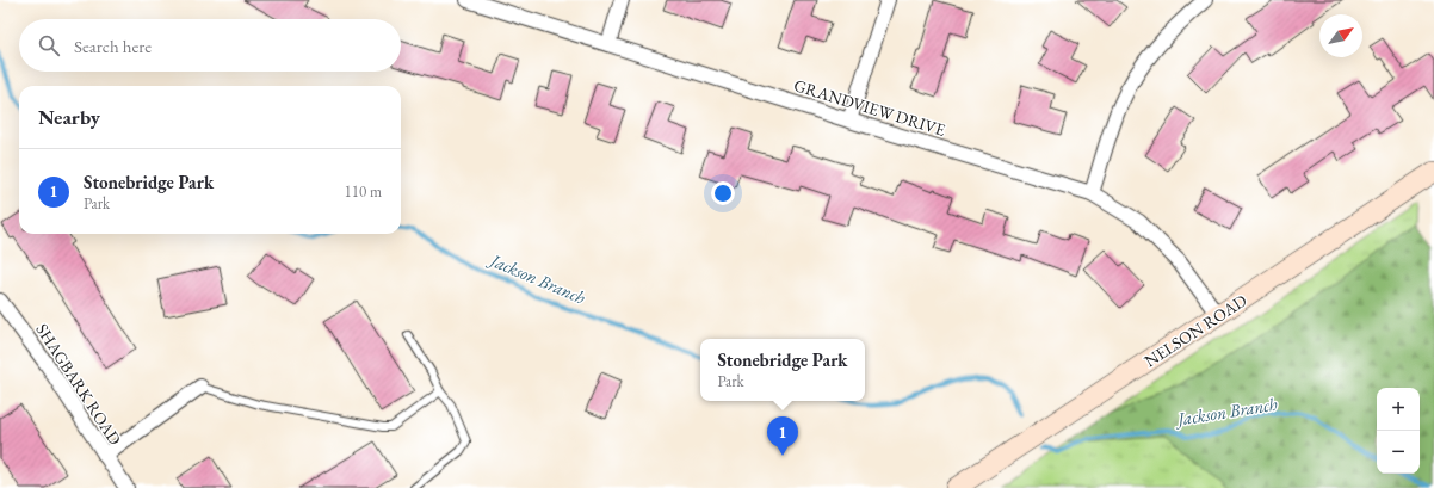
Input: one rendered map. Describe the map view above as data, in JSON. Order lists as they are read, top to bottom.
{
  "streets": {
    "street": ["GRANDVIEW DRIVE", "NELSON ROAD", "SHAGBARK ROAD"]
  },
  "crossings": [
    ["GRANDVIEW DRIVE", "NELSON ROAD"]
  ],
  "water": ["Jackson Branch"],
  "north": "top right",
  "page": {
    "search": "Search here",
    "heading": "Nearby",
    "list": [
      {
        "mark": "1",
        "name": "Stonebridge Park",
        "note": "Park",
        "value": "110 m"
      }
    ],
    "popup": ["Stonebridge Park", "Park"],
    "map_buttons": ["+", "−"],
    "pins": "1"
  }
}
